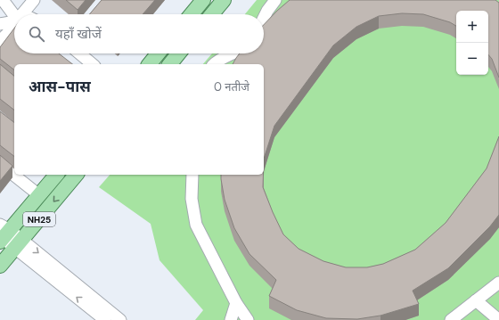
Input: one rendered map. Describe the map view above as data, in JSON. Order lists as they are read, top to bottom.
{
  "streets": {
    "main road": ["NH25"]
  },
  "page": {
    "map_buttons": ["+", "−"],
    "search": "यहाँ खोजें",
    "heading": ["आस-पास", "0 नतीजे"]
  }
}
